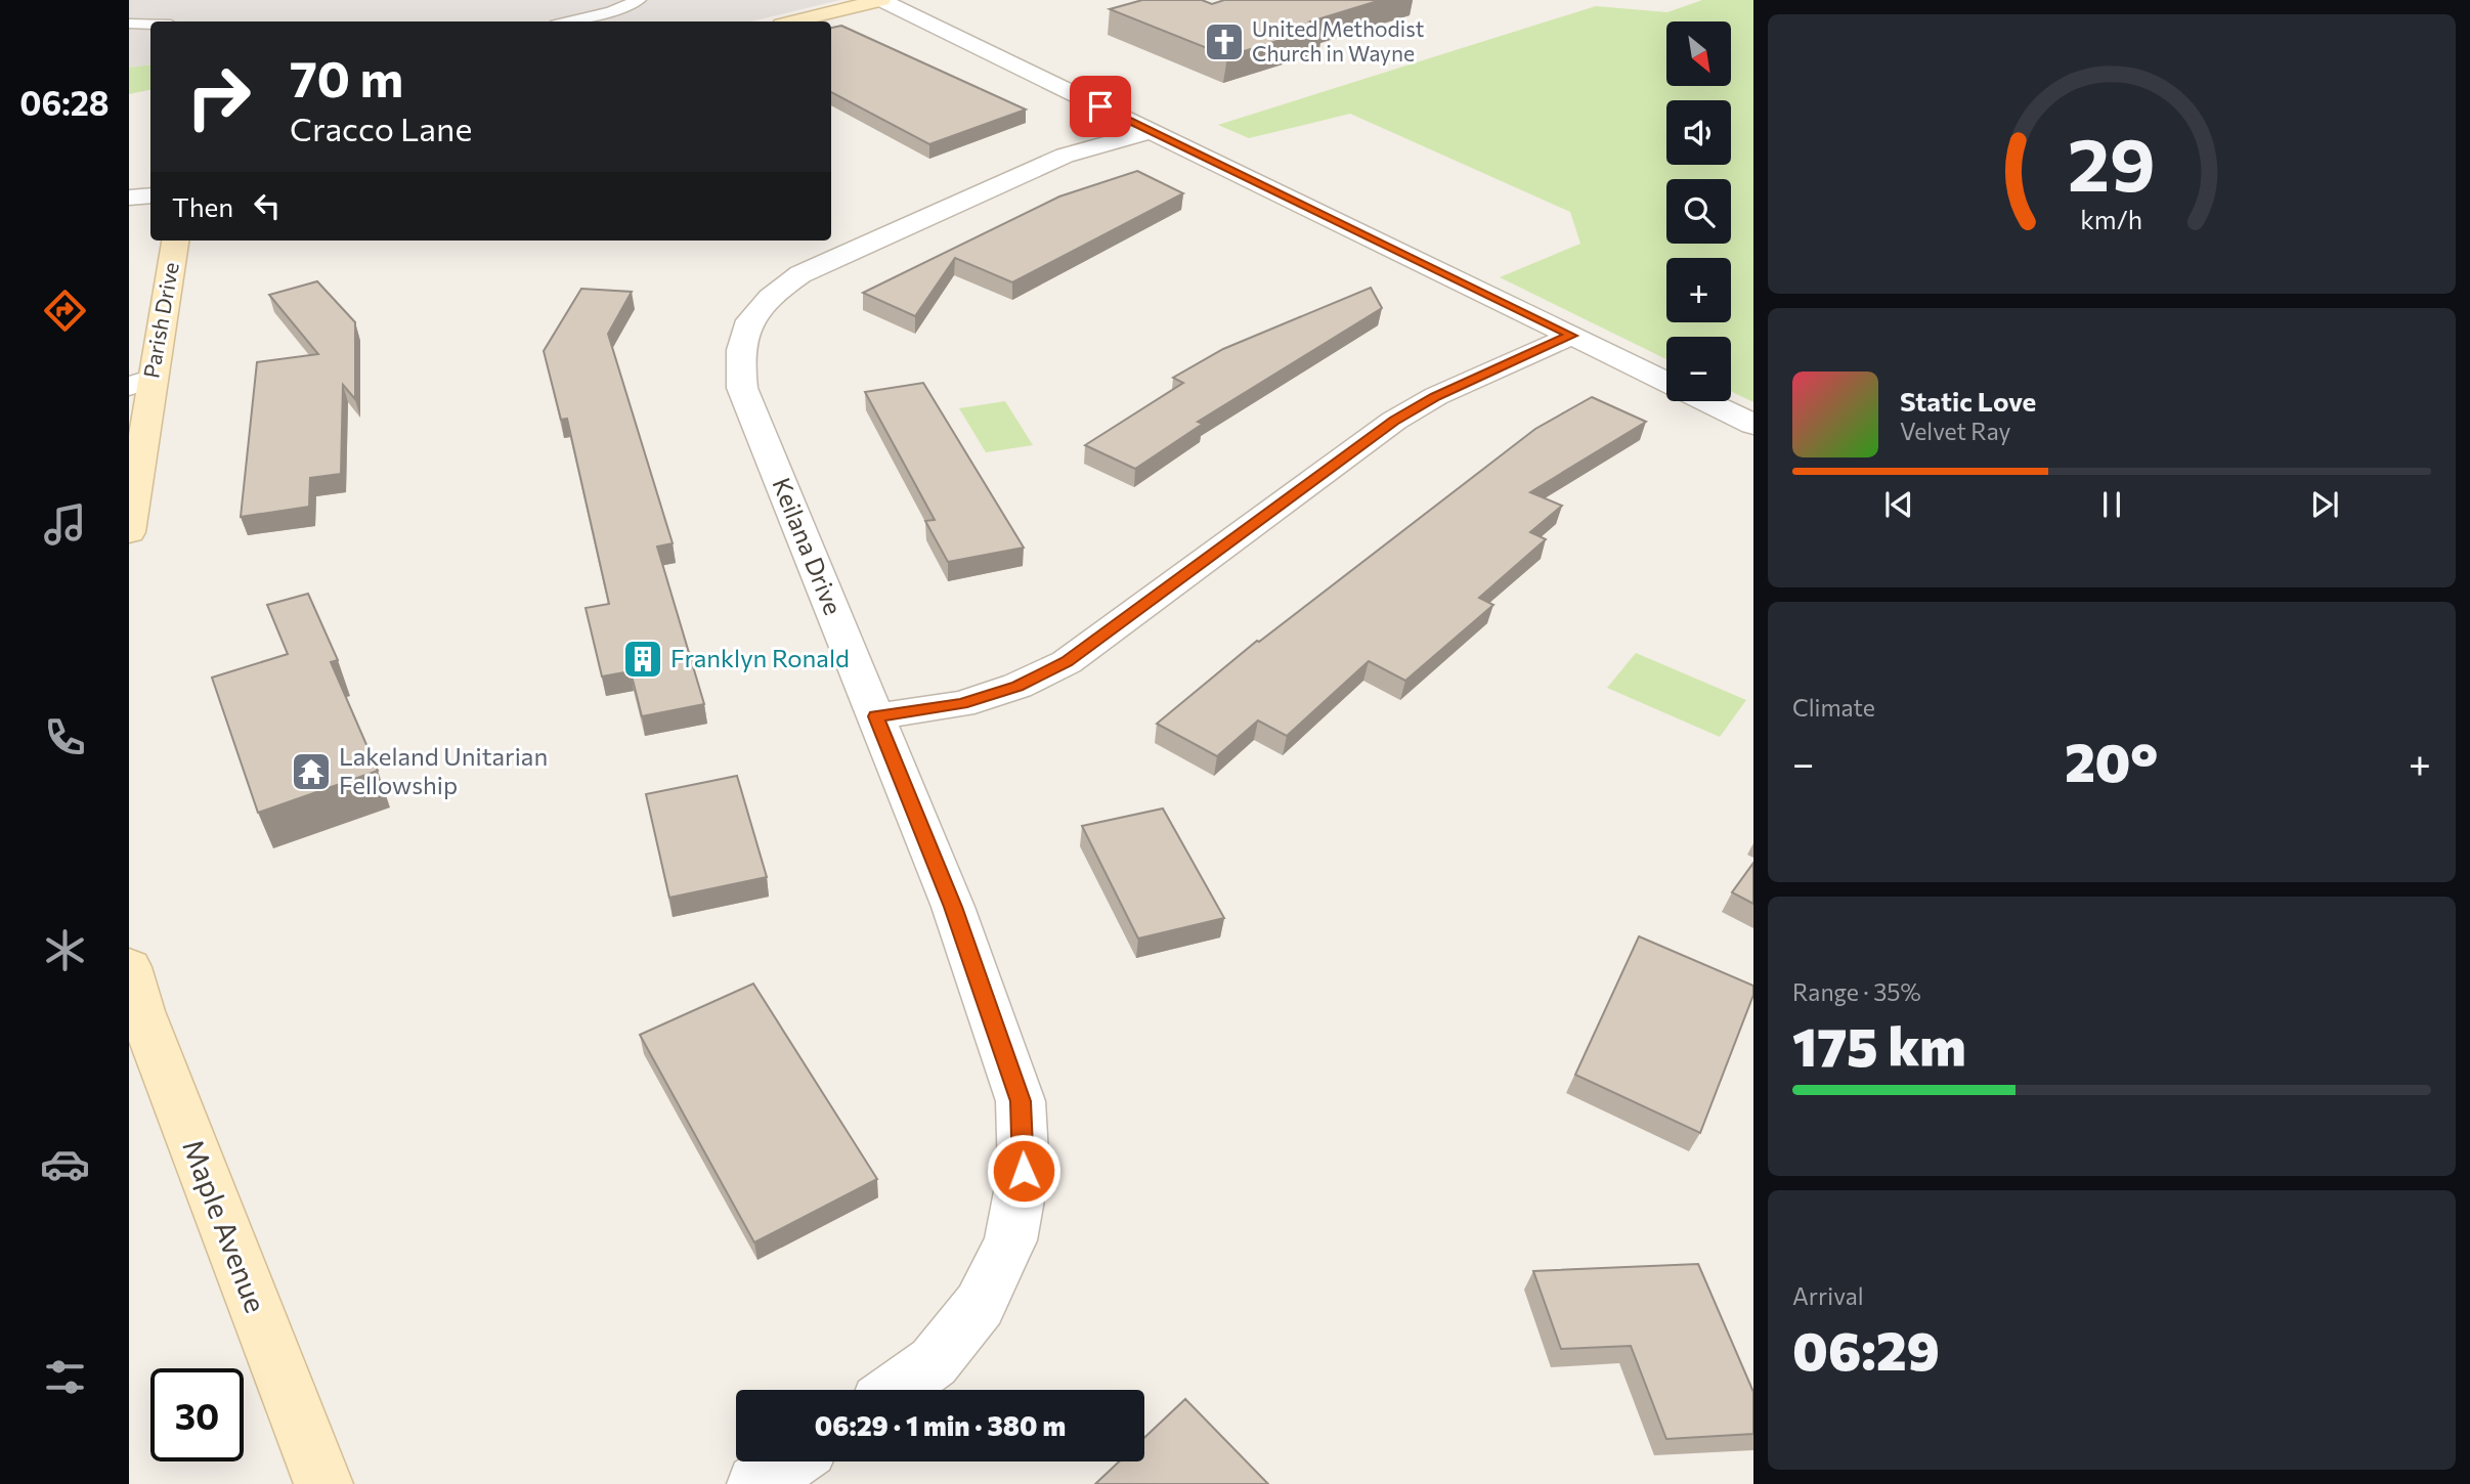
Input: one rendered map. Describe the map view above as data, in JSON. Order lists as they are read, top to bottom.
{
  "streets": {
    "street": ["Parish Drive", "Keilana Drive", "Maple Avenue"]
  },
  "places": {
    "church": ["United Methodist Church in Wayne"],
    "building": ["Franklyn Ronald"],
    "temple": ["Lakeland Unitarian Fellowship"]
  },
  "north": "bottom right",
  "page": {
    "tabs": "06:28",
    "map_buttons": ["+", "−"],
    "turn": ["70 m", "Cracco Lane"],
    "then": "Then",
    "song": ["Static Love", "Velvet Ray"],
    "tile": [
      "Climate",
      ["Range · 35%", "175 km"],
      ["Arrival", "06:29"]
    ],
    "heat": ["−", "20°", "+"],
    "limit": "30",
    "trip": "06:29 · 1 min · 380 m",
    "gauge": ["29", "km/h"]
  }
}
